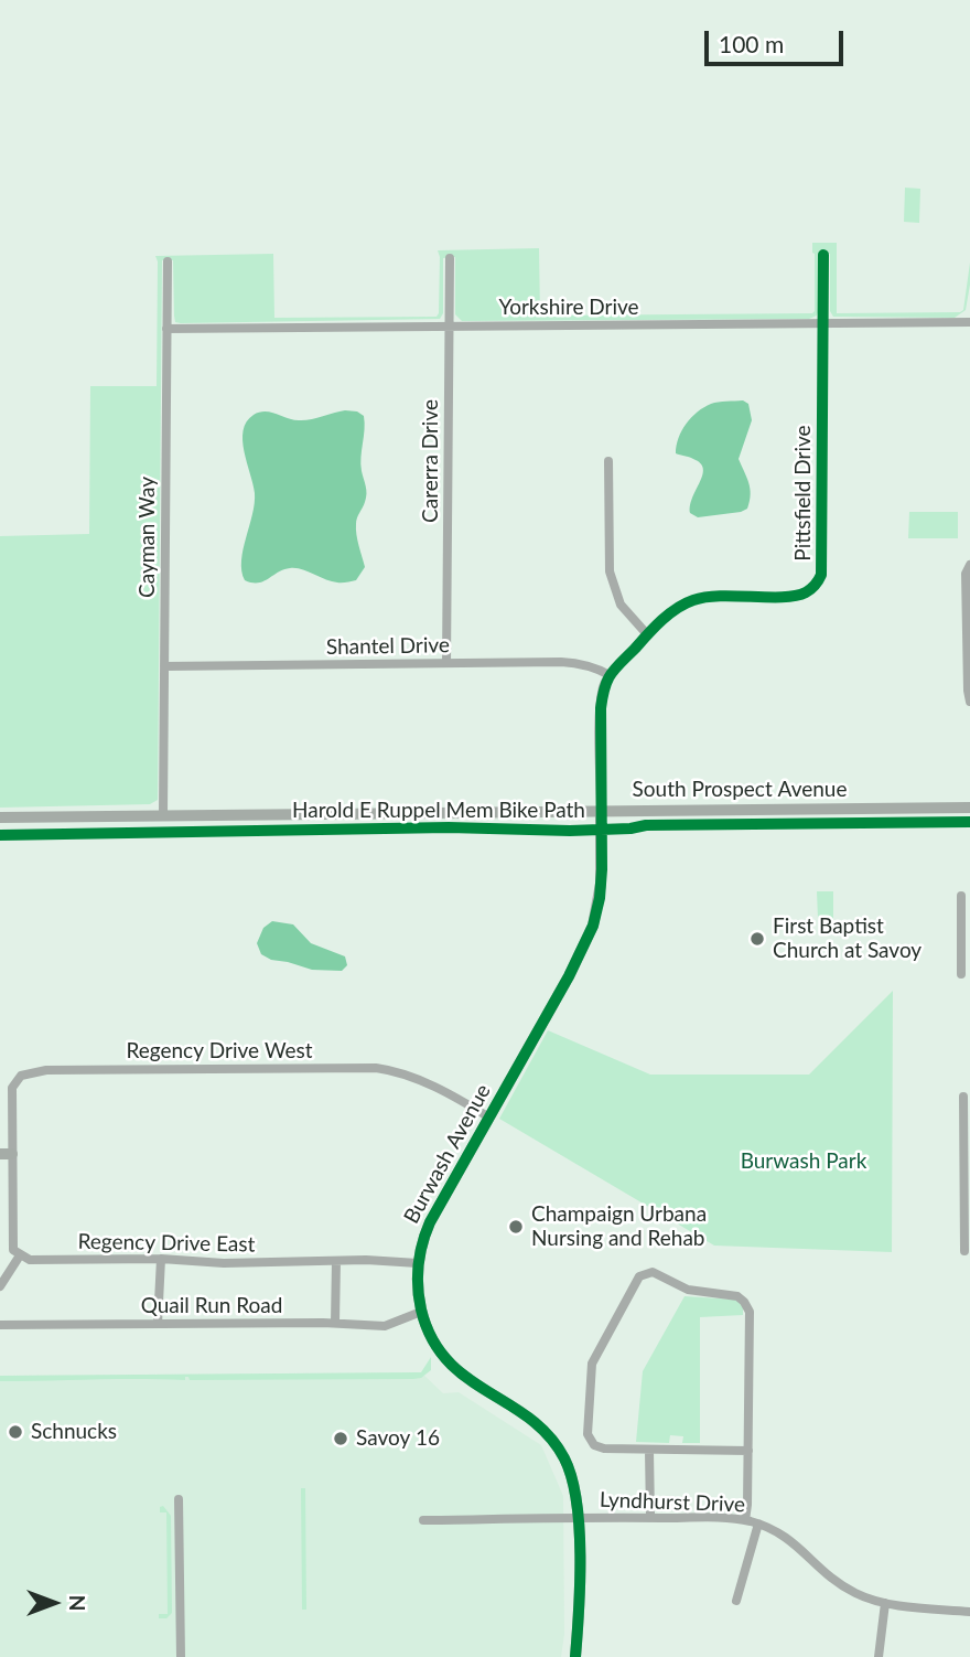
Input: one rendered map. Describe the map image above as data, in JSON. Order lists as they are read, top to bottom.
{
  "streets": {
    "main road": ["South Prospect Avenue", "Burwash Avenue"],
    "street": [
      "Yorkshire Drive",
      "Carerra Drive",
      "Pittsfield Drive",
      "Cayman Way",
      "Shantel Drive",
      "Regency Drive West",
      "Regency Drive East",
      "Quail Run Road",
      "Lyndhurst Drive"
    ],
    "cycle path": ["Harold E Ruppel Mem Bike Path"]
  },
  "crossings": [
    ["Yorkshire Drive", "Carerra Drive"],
    ["Yorkshire Drive", "Pittsfield Drive"],
    ["Yorkshire Drive", "Cayman Way"],
    ["Carerra Drive", "Shantel Drive"],
    ["Pittsfield Drive", "Shantel Drive"],
    ["Pittsfield Drive", "South Prospect Avenue"],
    ["Pittsfield Drive", "Burwash Avenue"],
    ["Cayman Way", "Shantel Drive"],
    ["Cayman Way", "South Prospect Avenue"],
    ["South Prospect Avenue", "Burwash Avenue"],
    ["Regency Drive West", "Burwash Avenue"],
    ["Burwash Avenue", "Regency Drive East"],
    ["Burwash Avenue", "Quail Run Road"],
    ["Burwash Avenue", "Lyndhurst Drive"]
  ],
  "parks": ["Burwash Park"],
  "places": [
    "First Baptist Church at Savoy",
    "Champaign Urbana Nursing and Rehab",
    "Schnucks",
    "Savoy 16"
  ],
  "scale_bar": "100 m",
  "north": "right"
}
